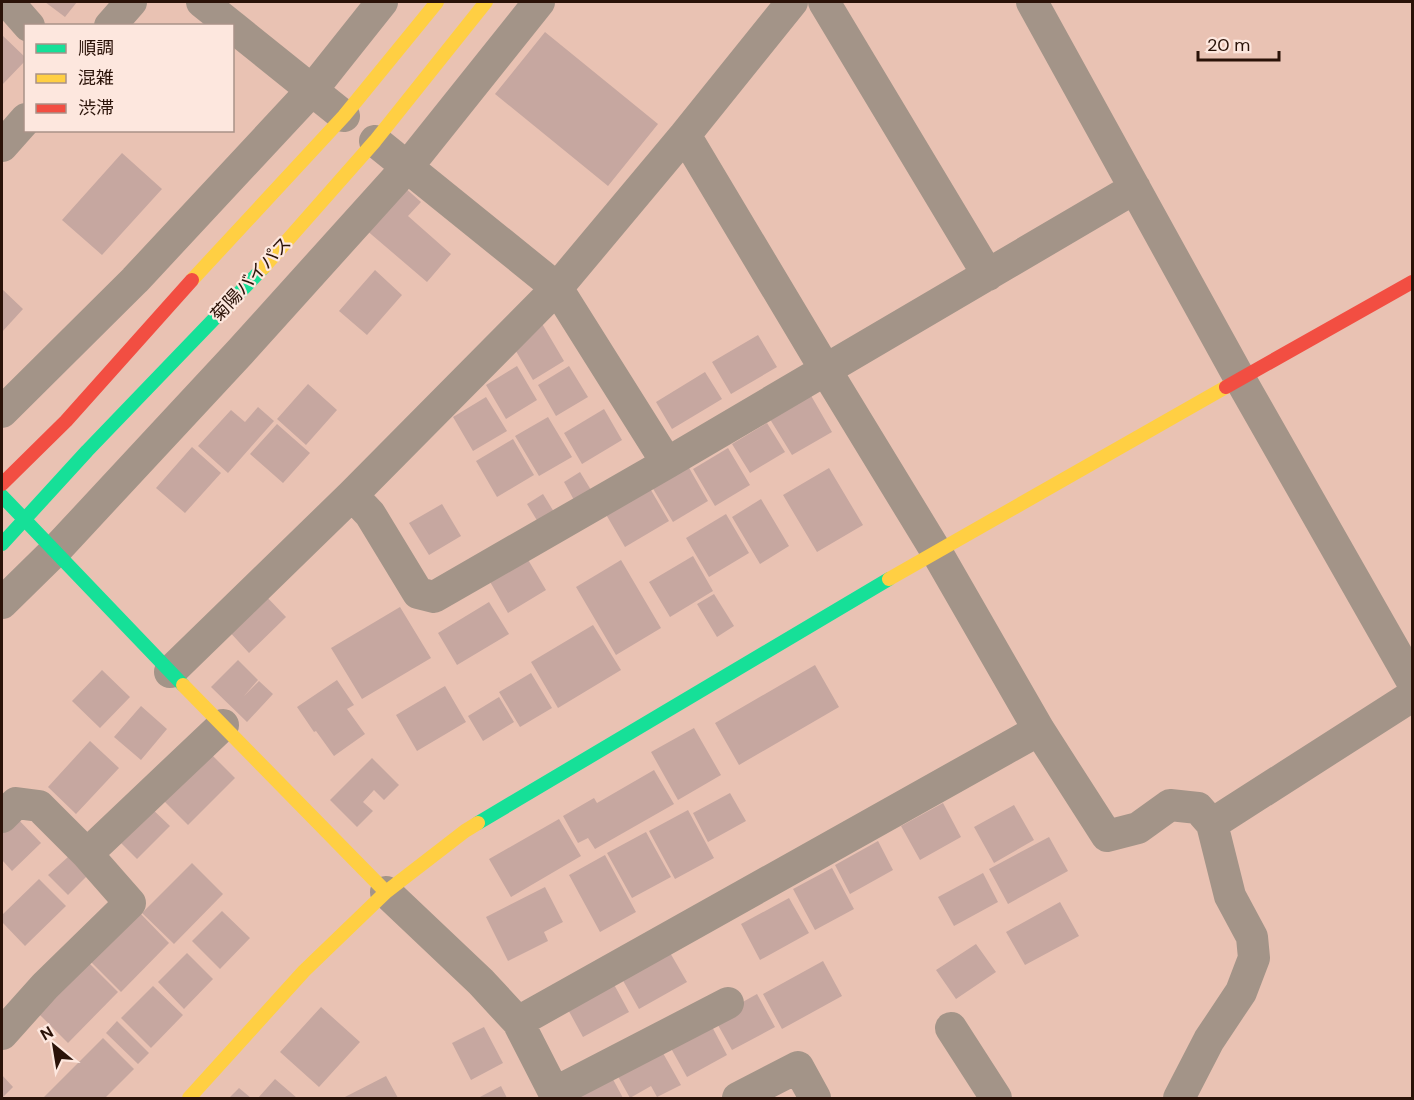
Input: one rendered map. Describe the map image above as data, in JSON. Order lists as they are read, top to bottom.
{
  "streets": {
    "main road": ["菊陽バイパス"]
  },
  "legend": ["順調", "混雑", "渋滞"],
  "scale_bar": "20 m",
  "north": "top left"
}
